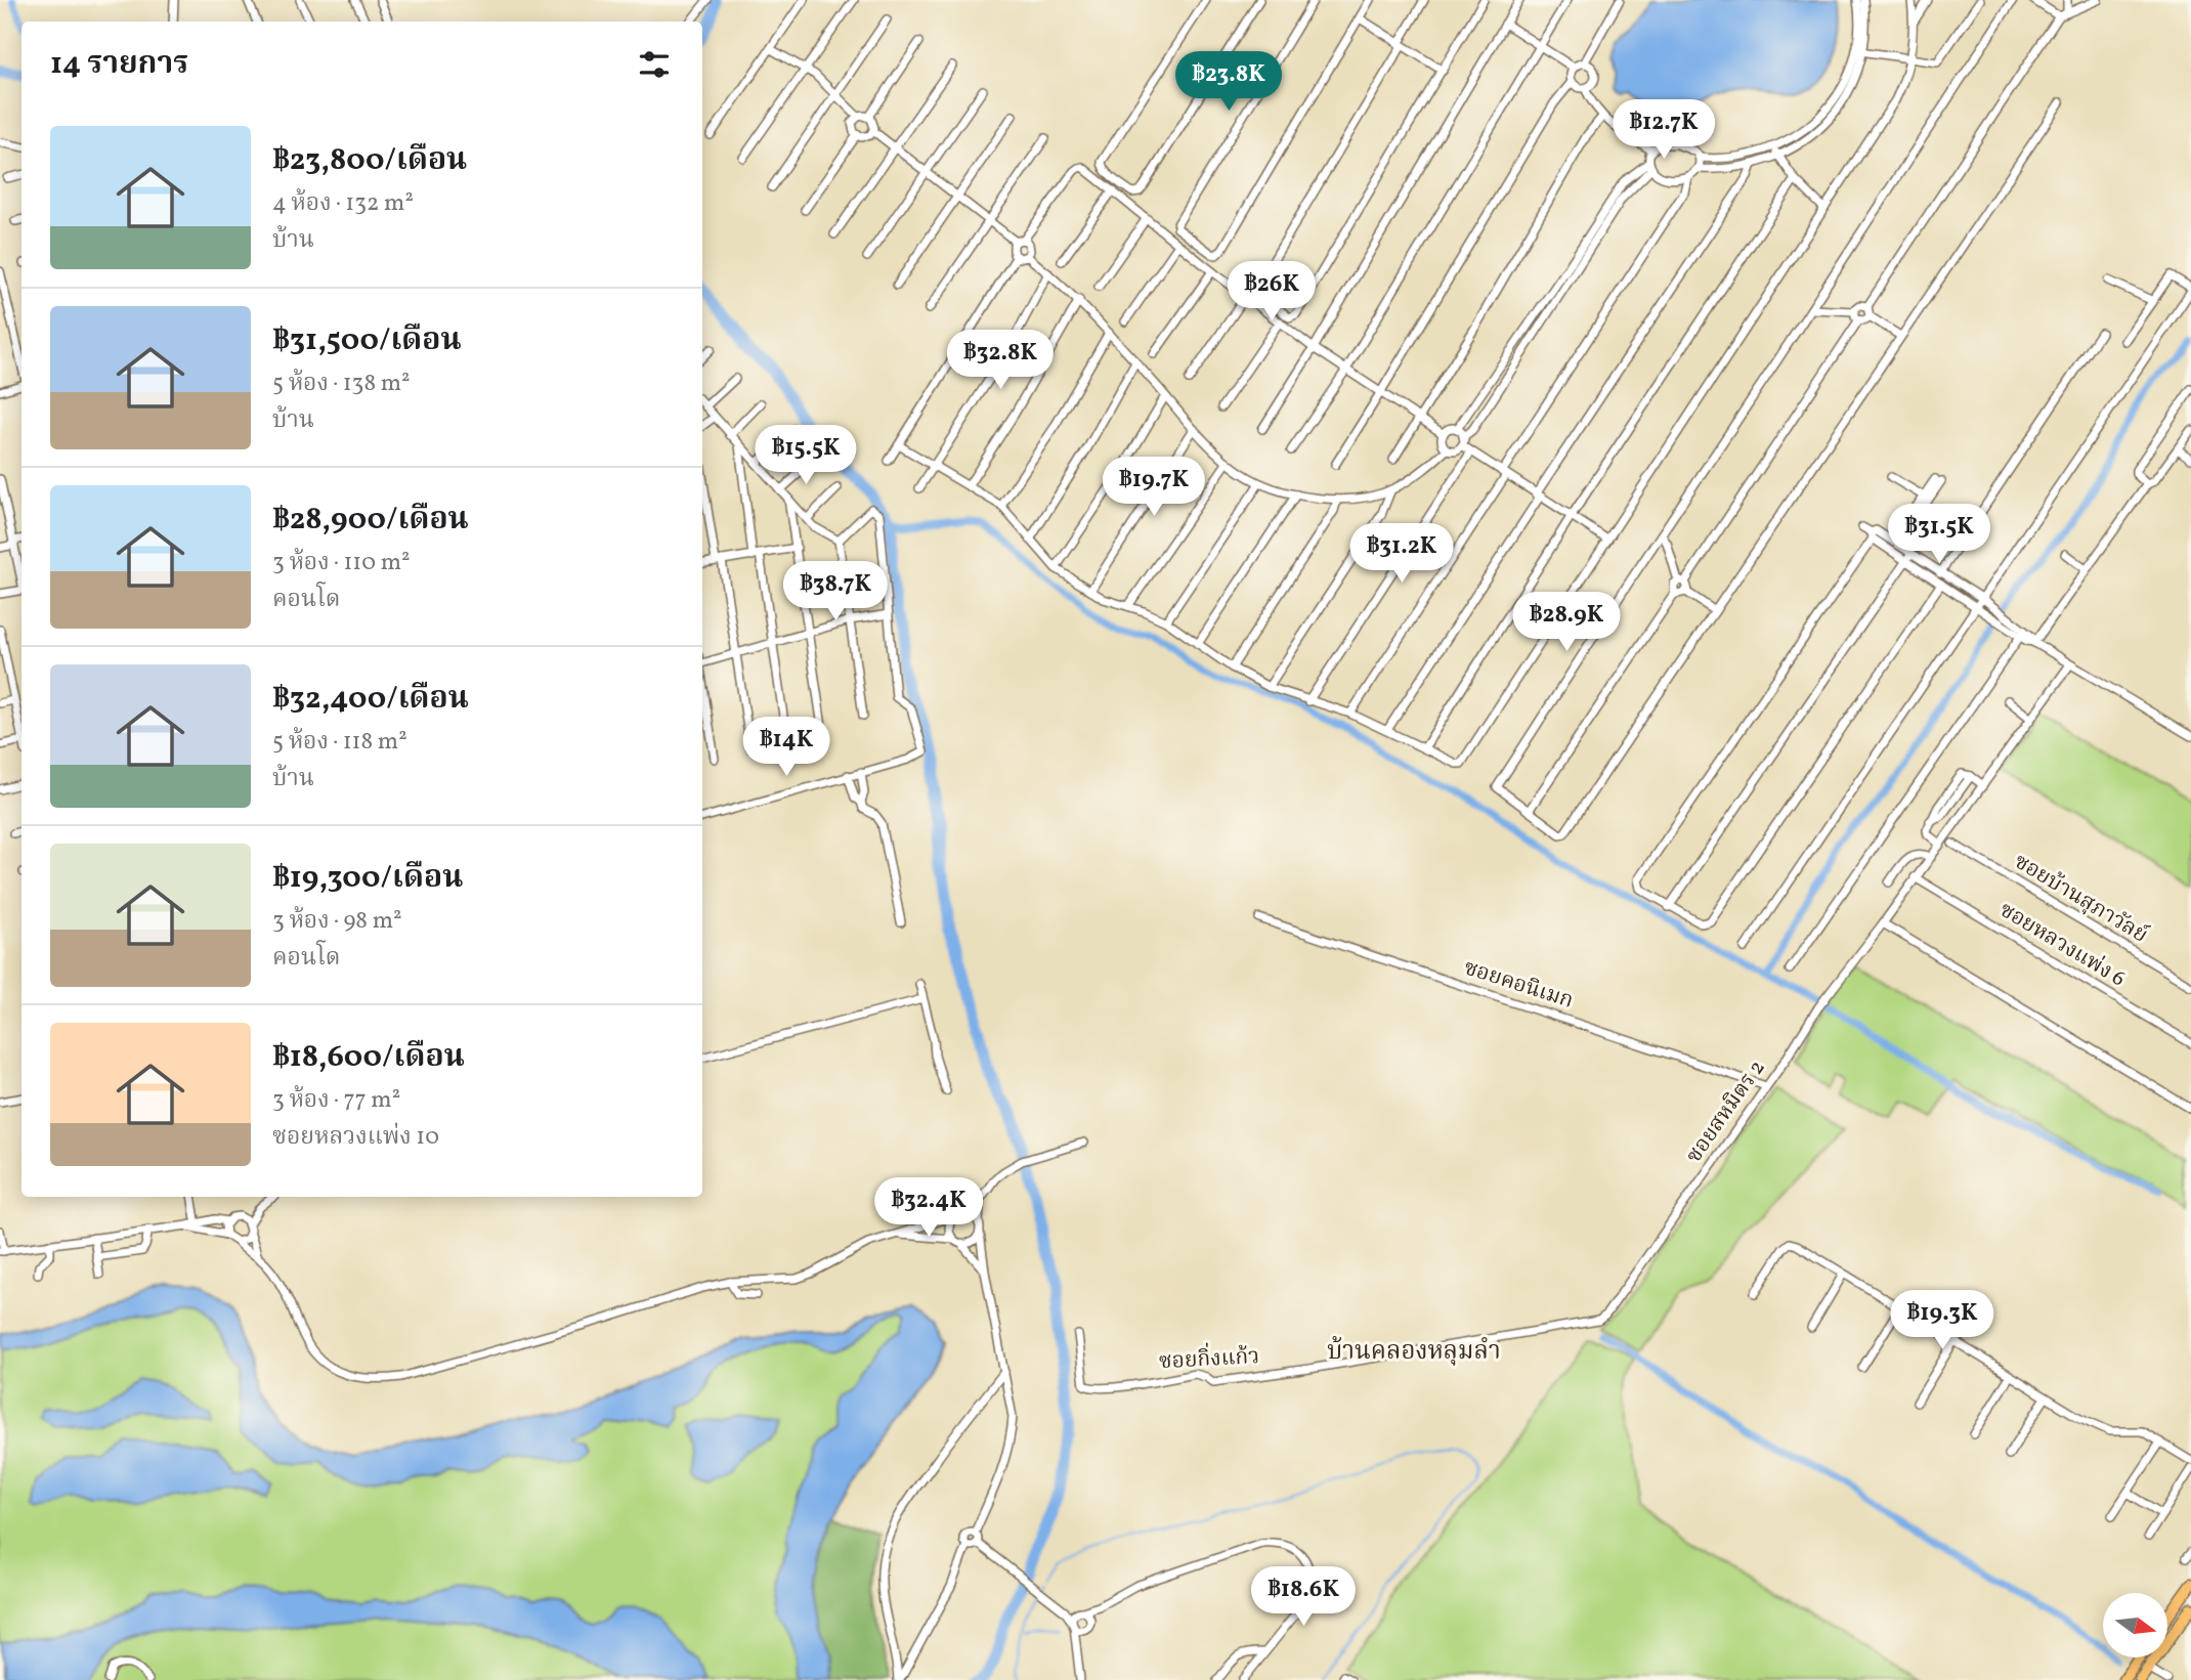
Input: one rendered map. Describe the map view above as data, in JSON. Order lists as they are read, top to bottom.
{
  "streets": {
    "street": [
      "ซอยบ้านสุภาวัลย์",
      "ซอยหลวงแพ่ง 6",
      "ซอยคอนิเมก",
      "ซอยสหมิตร 2",
      "ซอยกิ่งแก้ว"
    ]
  },
  "crossings": [
    ["ซอยหลวงแพ่ง 6", "ซอยสหมิตร 2"],
    ["ซอยคอนิเมก", "ซอยสหมิตร 2"],
    ["ซอยสหมิตร 2", "ซอยกิ่งแก้ว"]
  ],
  "districts": ["บ้านคลองหลุมลำ"],
  "north": "right",
  "page": {
    "heading": "14 รายการ",
    "price": [
      "฿23.8K",
      "฿12.7K",
      "฿26K",
      "฿32.8K",
      "฿15.5K",
      "฿19.7K",
      "฿31.5K",
      "฿31.2K",
      "฿38.7K",
      "฿28.9K",
      "฿14K",
      "฿32.4K",
      "฿19.3K",
      "฿18.6K"
    ],
    "list": [
      {
        "name": "฿23,800/เดือน",
        "note": "4 ห้อง · 132 m² · บ้าน"
      },
      {
        "name": "฿31,500/เดือน",
        "note": "5 ห้อง · 138 m² · บ้าน"
      },
      {
        "name": "฿28,900/เดือน",
        "note": "3 ห้อง · 110 m² · คอนโด"
      },
      {
        "name": "฿32,400/เดือน",
        "note": "5 ห้อง · 118 m² · บ้าน"
      },
      {
        "name": "฿19,300/เดือน",
        "note": "3 ห้อง · 98 m² · คอนโด"
      },
      {
        "name": "฿18,600/เดือน",
        "note": "3 ห้อง · 77 m² · ซอยหลวงแพ่ง 10"
      }
    ]
  }
}
